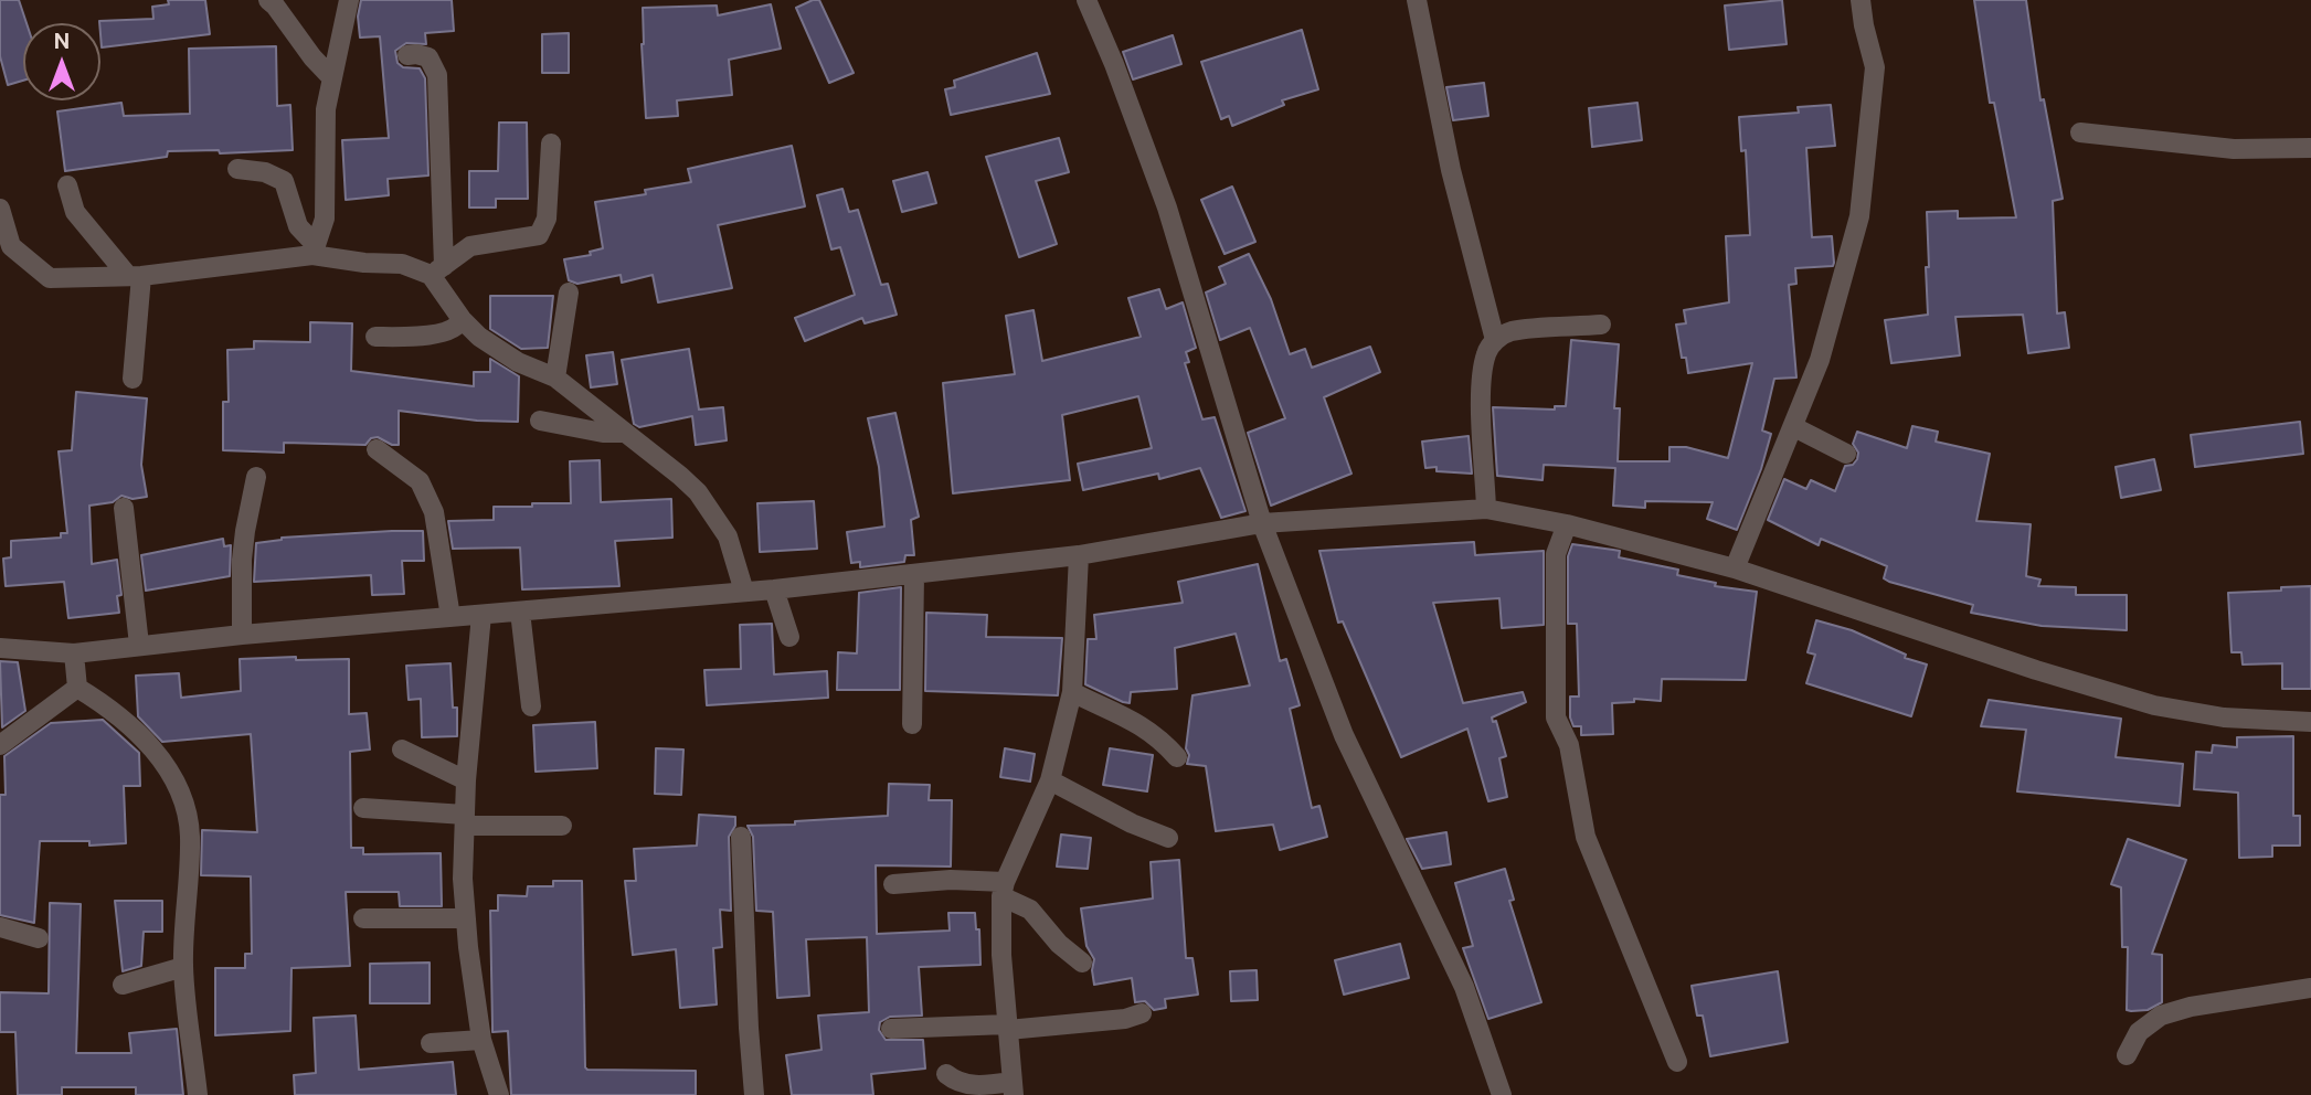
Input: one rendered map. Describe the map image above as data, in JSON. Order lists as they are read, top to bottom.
{
  "north": "top"
}
